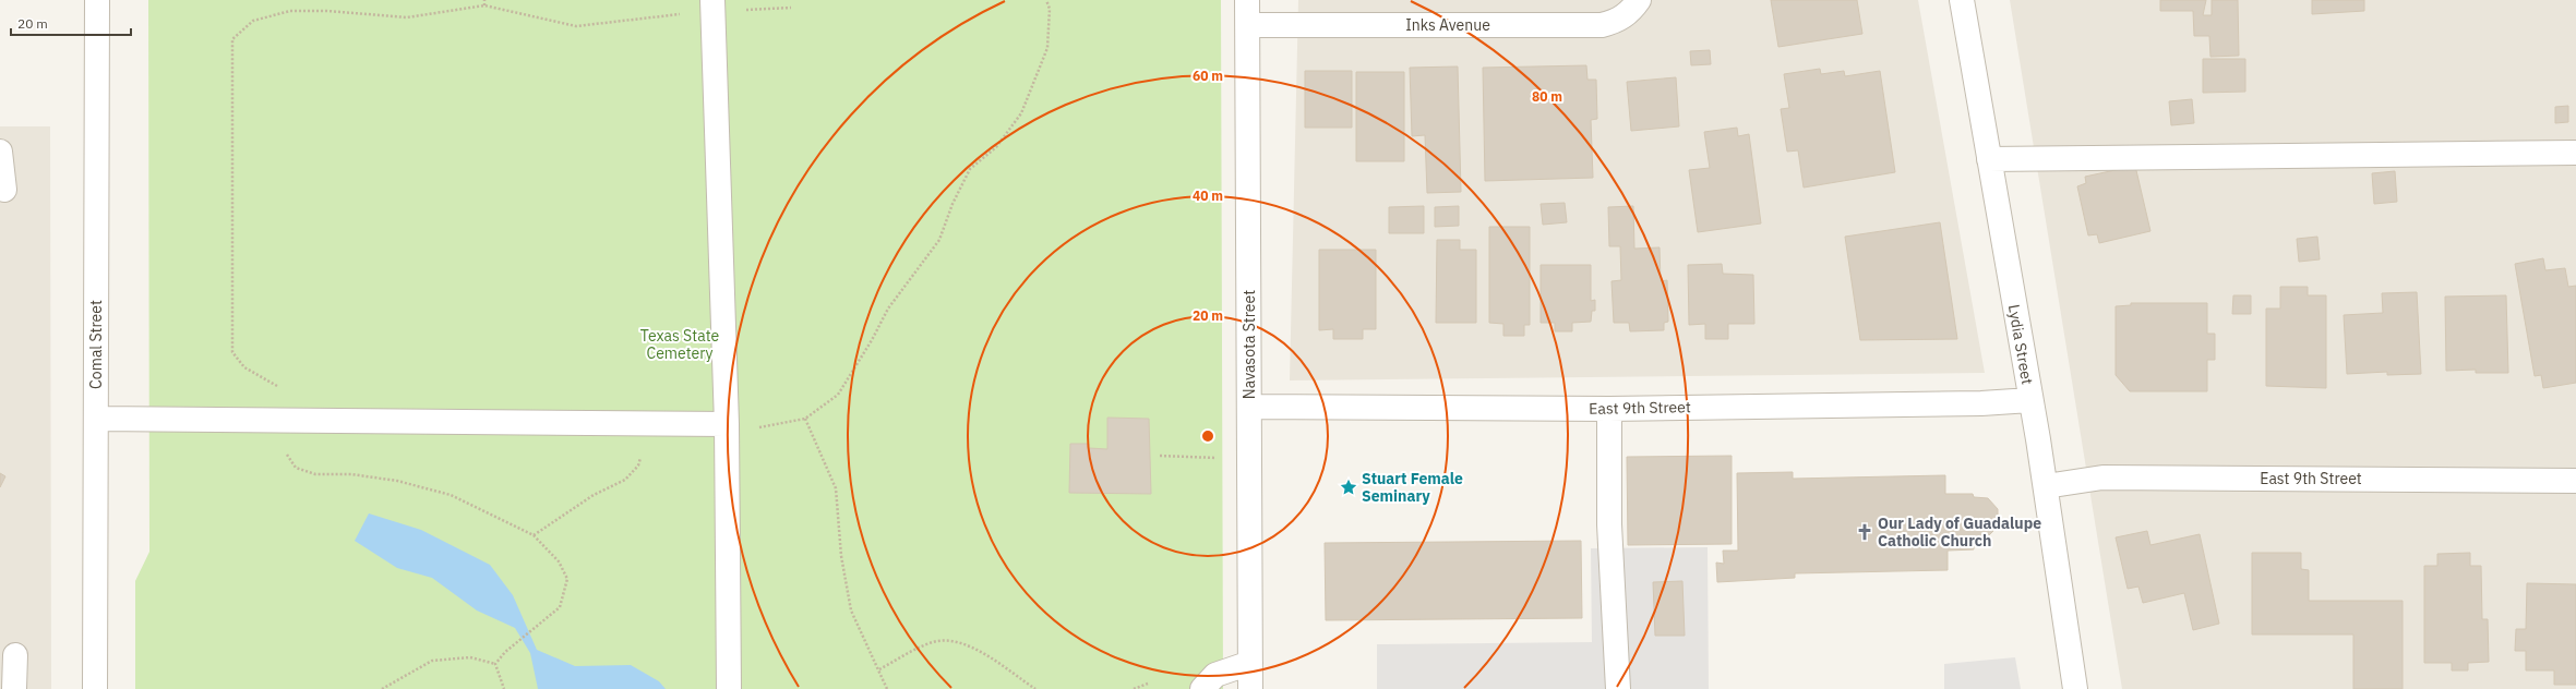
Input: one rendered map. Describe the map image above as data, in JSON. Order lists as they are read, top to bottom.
{
  "streets": {
    "street": [
      "Inks Avenue",
      "Comal Street",
      "Navasota Street",
      "Lydia Street",
      "East 9th Street"
    ]
  },
  "crossings": [
    ["Inks Avenue", "Navasota Street"],
    ["Navasota Street", "East 9th Street"],
    ["Lydia Street", "East 9th Street"]
  ],
  "parks": ["Texas State Cemetery"],
  "places": {
    "place": ["Stuart Female Seminary"],
    "church": ["Our Lady of Guadalupe Catholic Church"]
  },
  "scale_bar": "20 m",
  "rings": [
    "60 m",
    "80 m",
    "40 m",
    "20 m"
  ]
}
